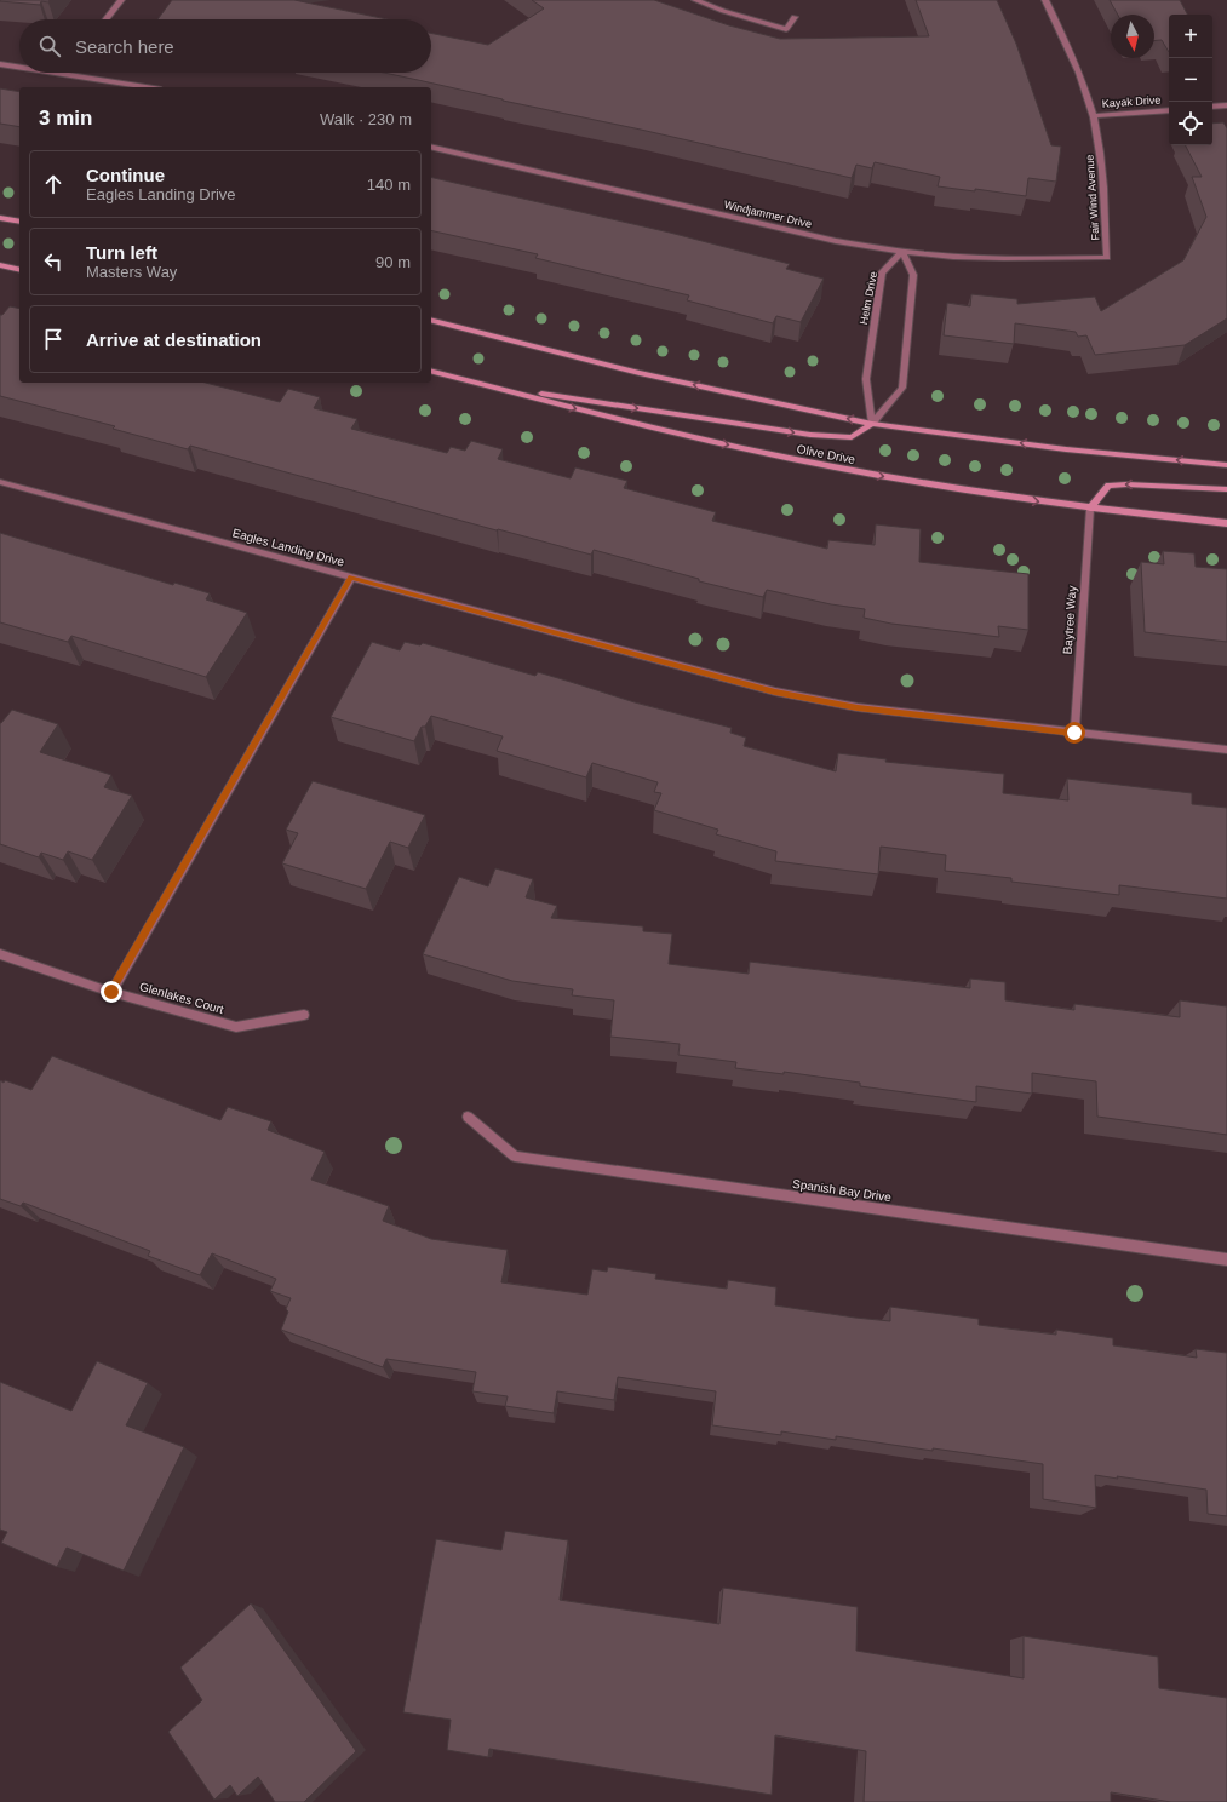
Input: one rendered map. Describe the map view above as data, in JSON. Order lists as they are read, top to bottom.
{
  "streets": {
    "main road": ["Olive Drive"],
    "street": [
      "Kayak Drive",
      "Fair Wind Avenue",
      "Windjammer Drive",
      "Helm Drive",
      "Eagles Landing Drive",
      "Baytree Way",
      "Glenlakes Court",
      "Spanish Bay Drive"
    ]
  },
  "crossings": [
    ["Kayak Drive", "Fair Wind Avenue"],
    ["Fair Wind Avenue", "Windjammer Drive"],
    ["Windjammer Drive", "Helm Drive"],
    ["Olive Drive", "Baytree Way"],
    ["Eagles Landing Drive", "Baytree Way"]
  ],
  "north": "bottom",
  "page": {
    "map_buttons": ["+", "−"],
    "search": "Search here",
    "heading": ["3 min", "Walk · 230 m"],
    "list": [
      ["Continue", "Eagles Landing Drive", "140 m"],
      ["Turn left", "Masters Way", "90 m"],
      "Arrive at destination"
    ]
  }
}
